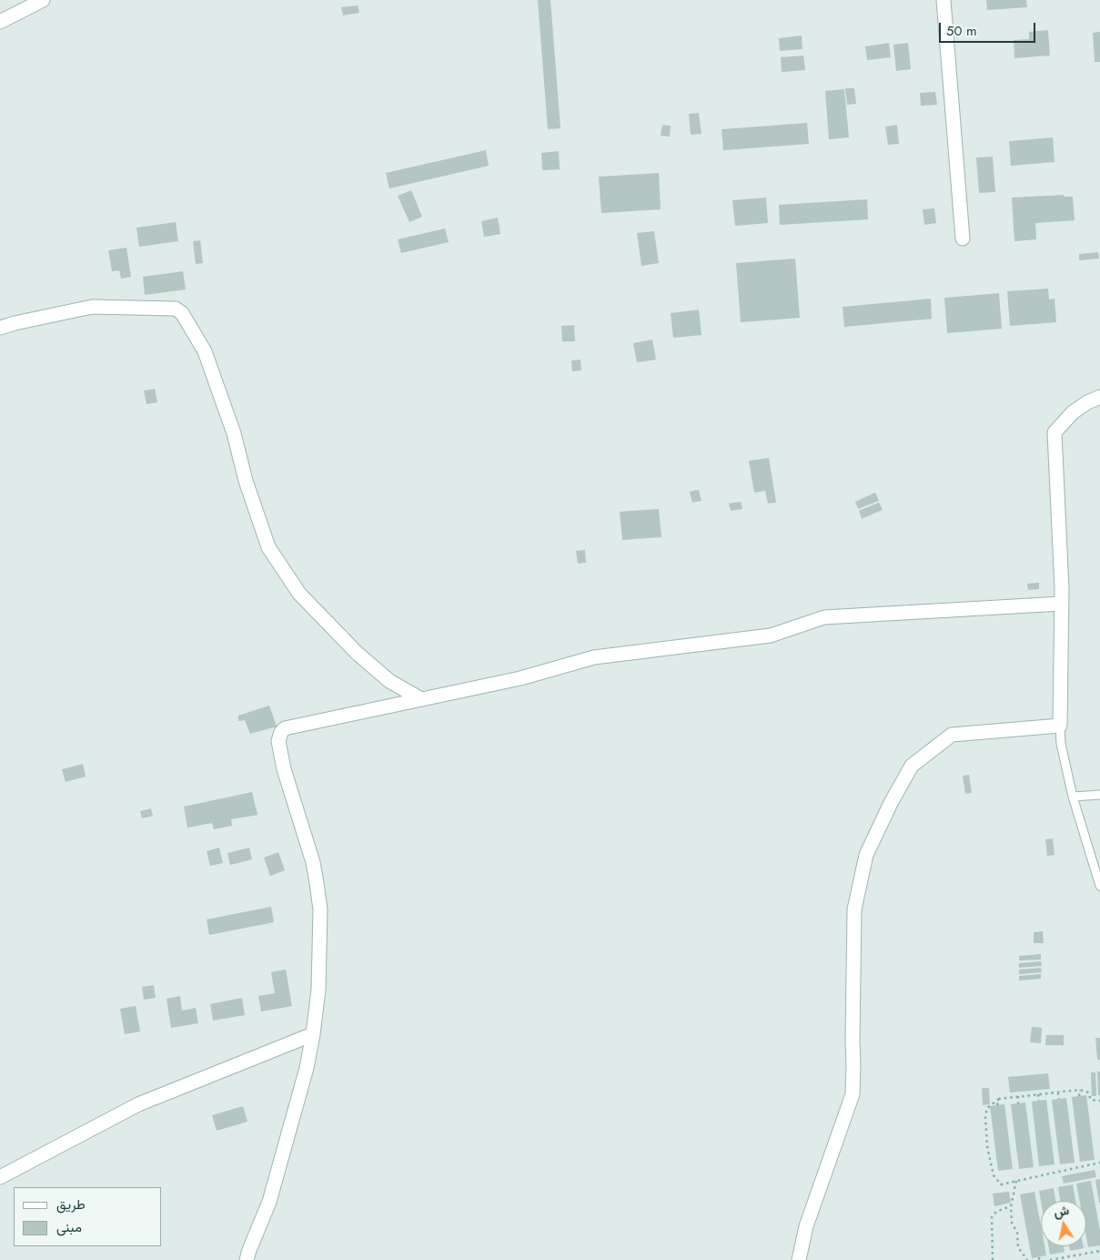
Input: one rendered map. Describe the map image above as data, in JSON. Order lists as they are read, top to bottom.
{
  "legend": ["طريق", "مبنى"],
  "scale_bar": "50 m",
  "north": "top"
}
